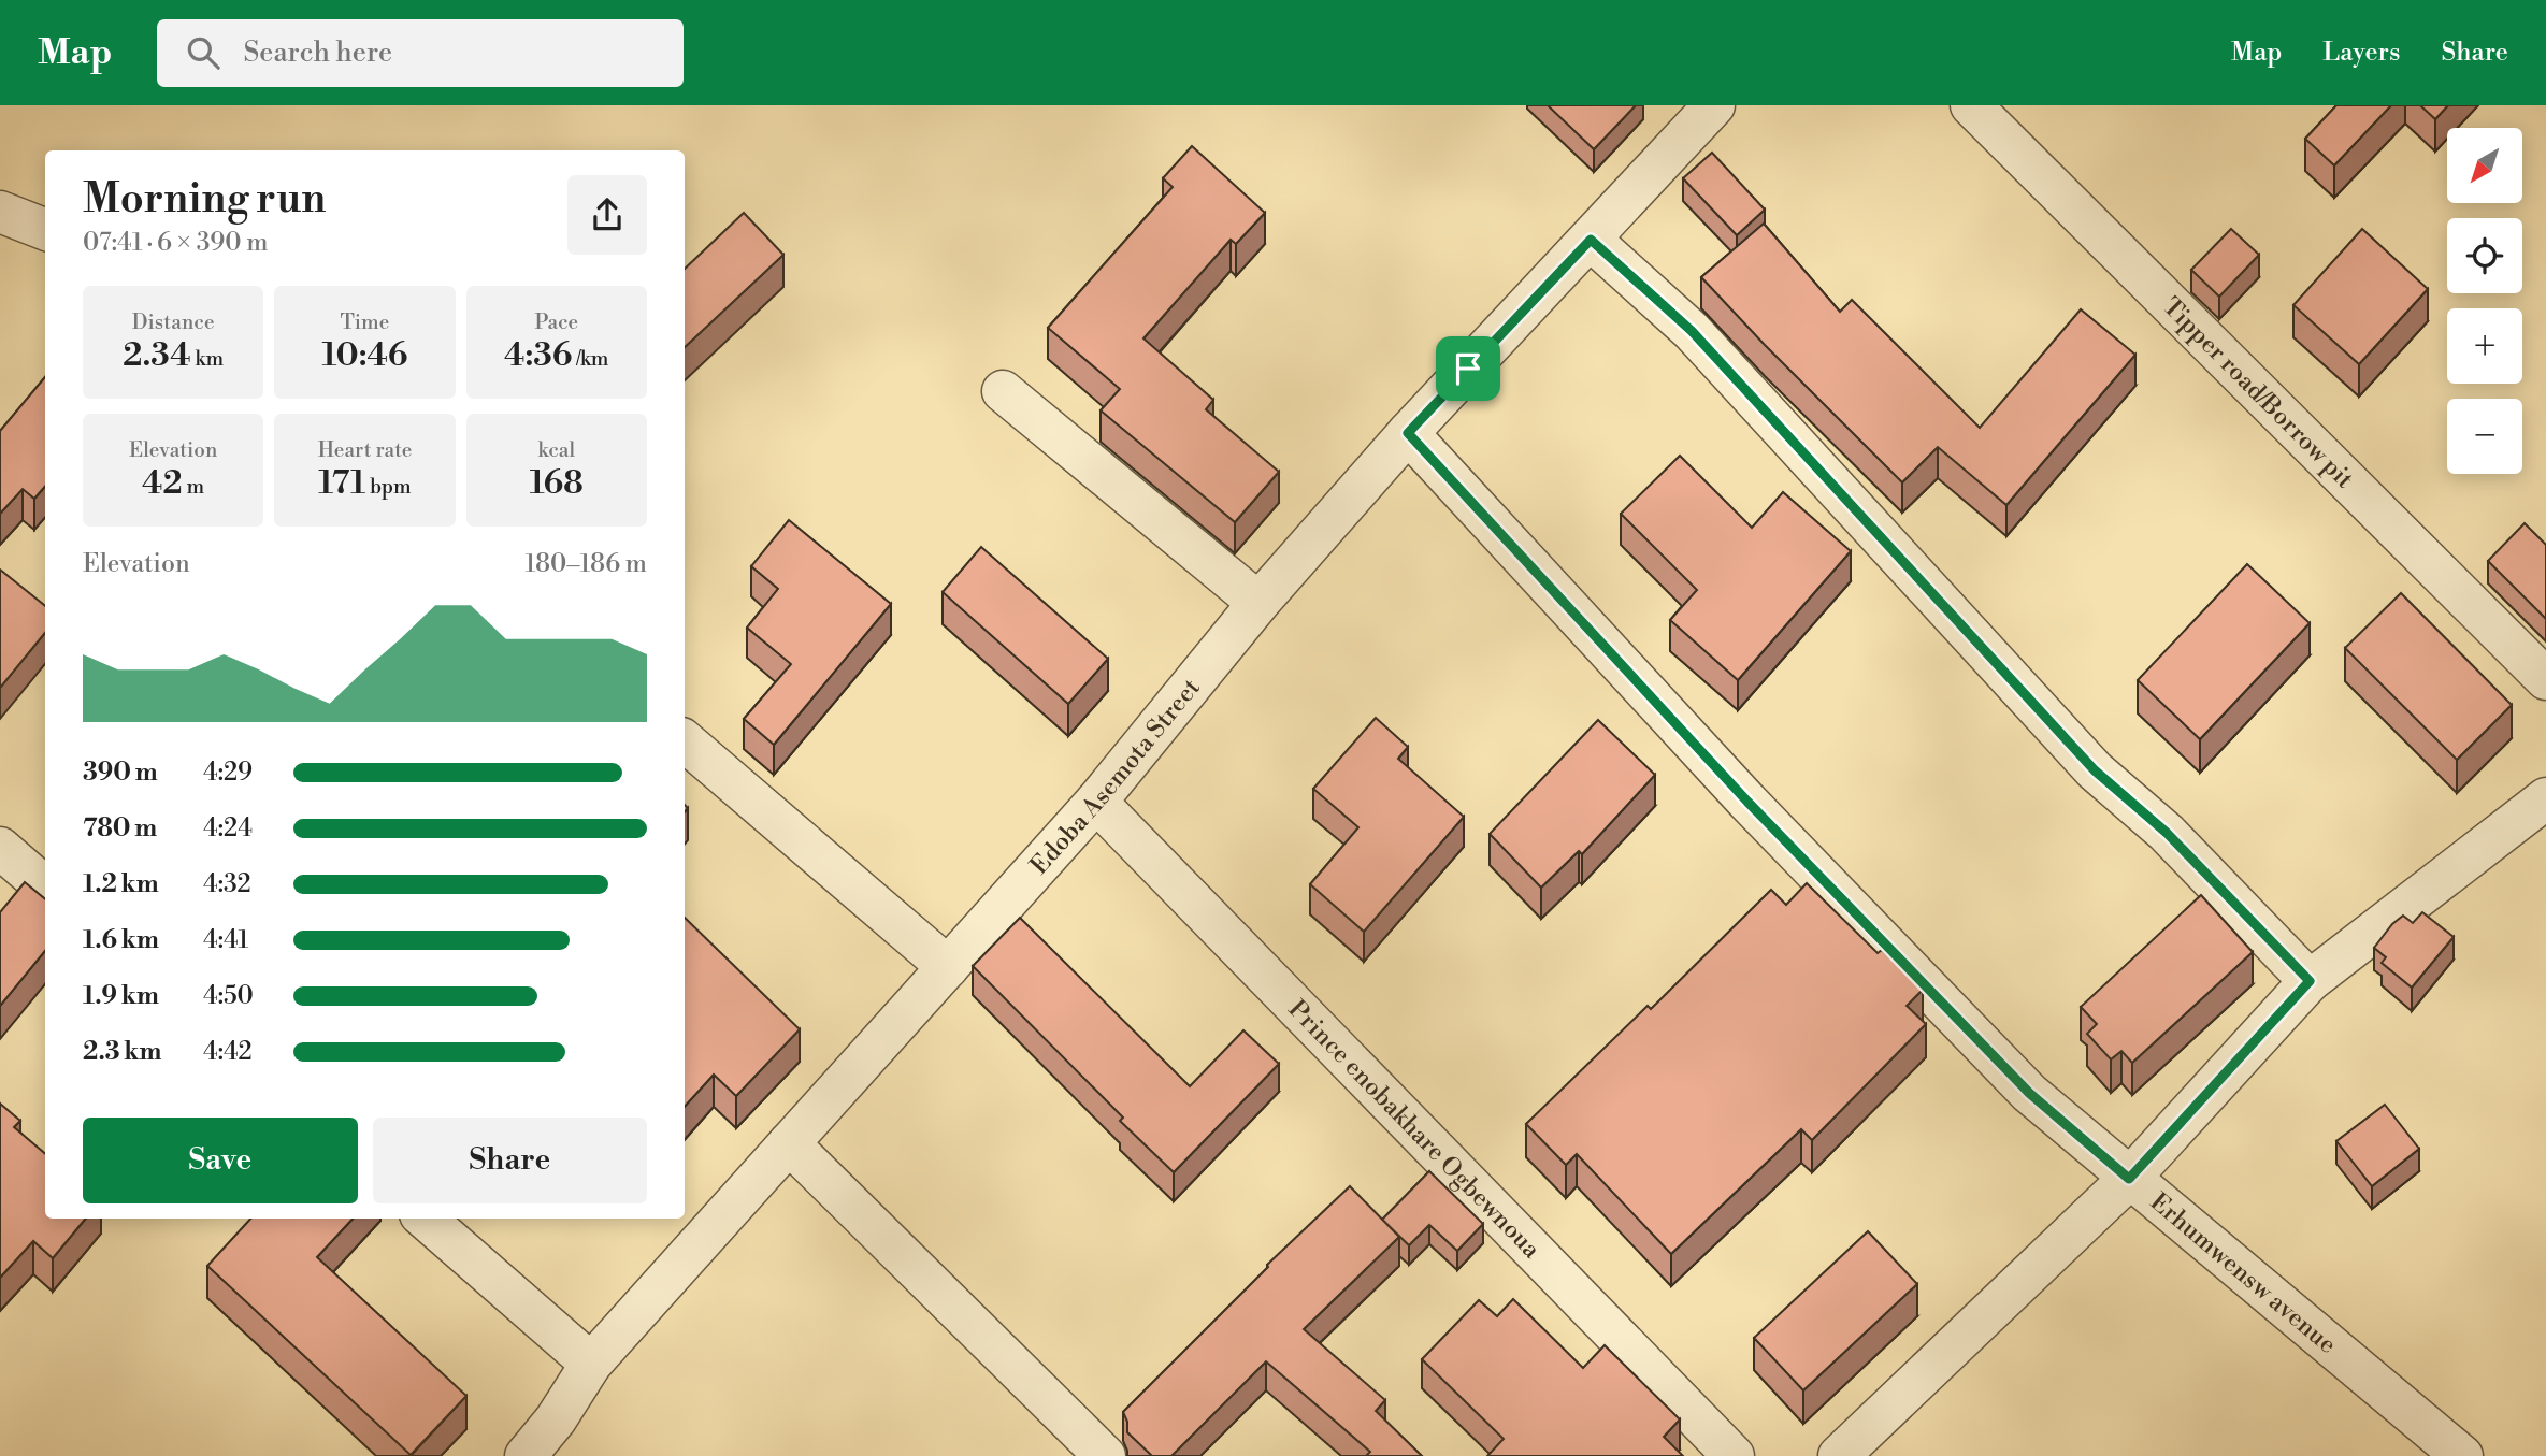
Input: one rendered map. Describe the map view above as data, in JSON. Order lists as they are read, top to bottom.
{
  "streets": {
    "street": [
      "Tipper road/Borrow pit",
      "Edoba Asemota Street",
      "Prince enobakhare Ogbewnoua",
      "Erhumwensw avenue"
    ]
  },
  "crossings": [
    ["Edoba Asemota Street", "Prince enobakhare Ogbewnoua"],
    ["Edoba Asemota Street", "Erhumwensw avenue"]
  ],
  "north": "bottom left",
  "page": {
    "header": "Map",
    "search": "Search here",
    "nav": ["Map", "Layers", "Share"],
    "map_buttons": ["+", "−"],
    "heading": ["Morning run", "07:41 · 6 × 390 m"],
    "stats": [
      ["Distance", "2.34 km"],
      ["Time", "10:46"],
      ["Pace", "4:36 /km"],
      ["Elevation", "42 m"],
      ["Heart rate", "171 bpm"],
      ["kcal", "168"]
    ],
    "chart": ["Elevation", "180–186 m"],
    "list": [
      {
        "name": "390 m",
        "note": "4:29"
      },
      {
        "name": "780 m",
        "note": "4:24"
      },
      {
        "name": "1.2 km",
        "note": "4:32"
      },
      {
        "name": "1.6 km",
        "note": "4:41"
      },
      {
        "name": "1.9 km",
        "note": "4:50"
      },
      {
        "name": "2.3 km",
        "note": "4:42"
      }
    ],
    "buttons": ["Save", "Share"]
  }
}
